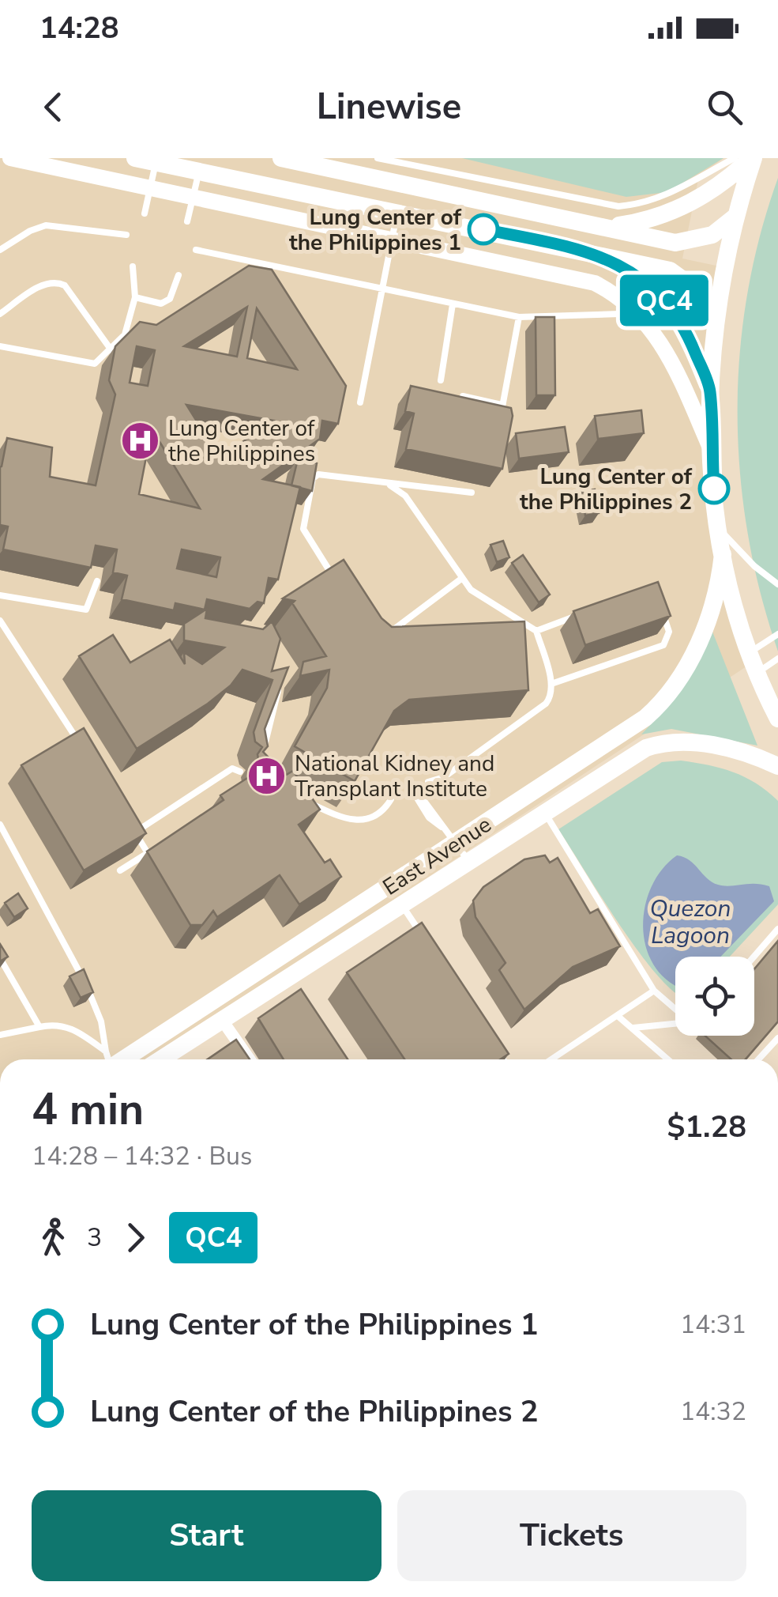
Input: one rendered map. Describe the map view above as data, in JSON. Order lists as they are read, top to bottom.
{
  "streets": {
    "main road": ["East Avenue"]
  },
  "water": ["Quezon Lagoon"],
  "places": {
    "other": ["Lung Center of the Philippines 1", "Lung Center of the Philippines 2"],
    "hospital": ["Lung Center of the Philippines", "National Kidney and Transplant Institute"]
  },
  "lines": ["bus line QC4"],
  "page": {
    "status": "14:28",
    "header": "Linewise",
    "on_map": "QC4",
    "heading": ["4 min", "14:28 – 14:32 · Bus", "$1.28"],
    "legs": ["3", "QC4"],
    "list": [
      {
        "name": "Lung Center of the Philippines 1",
        "value": "14:31"
      },
      {
        "name": "Lung Center of the Philippines 2",
        "value": "14:32"
      }
    ],
    "buttons": ["Start", "Tickets"]
  }
}
